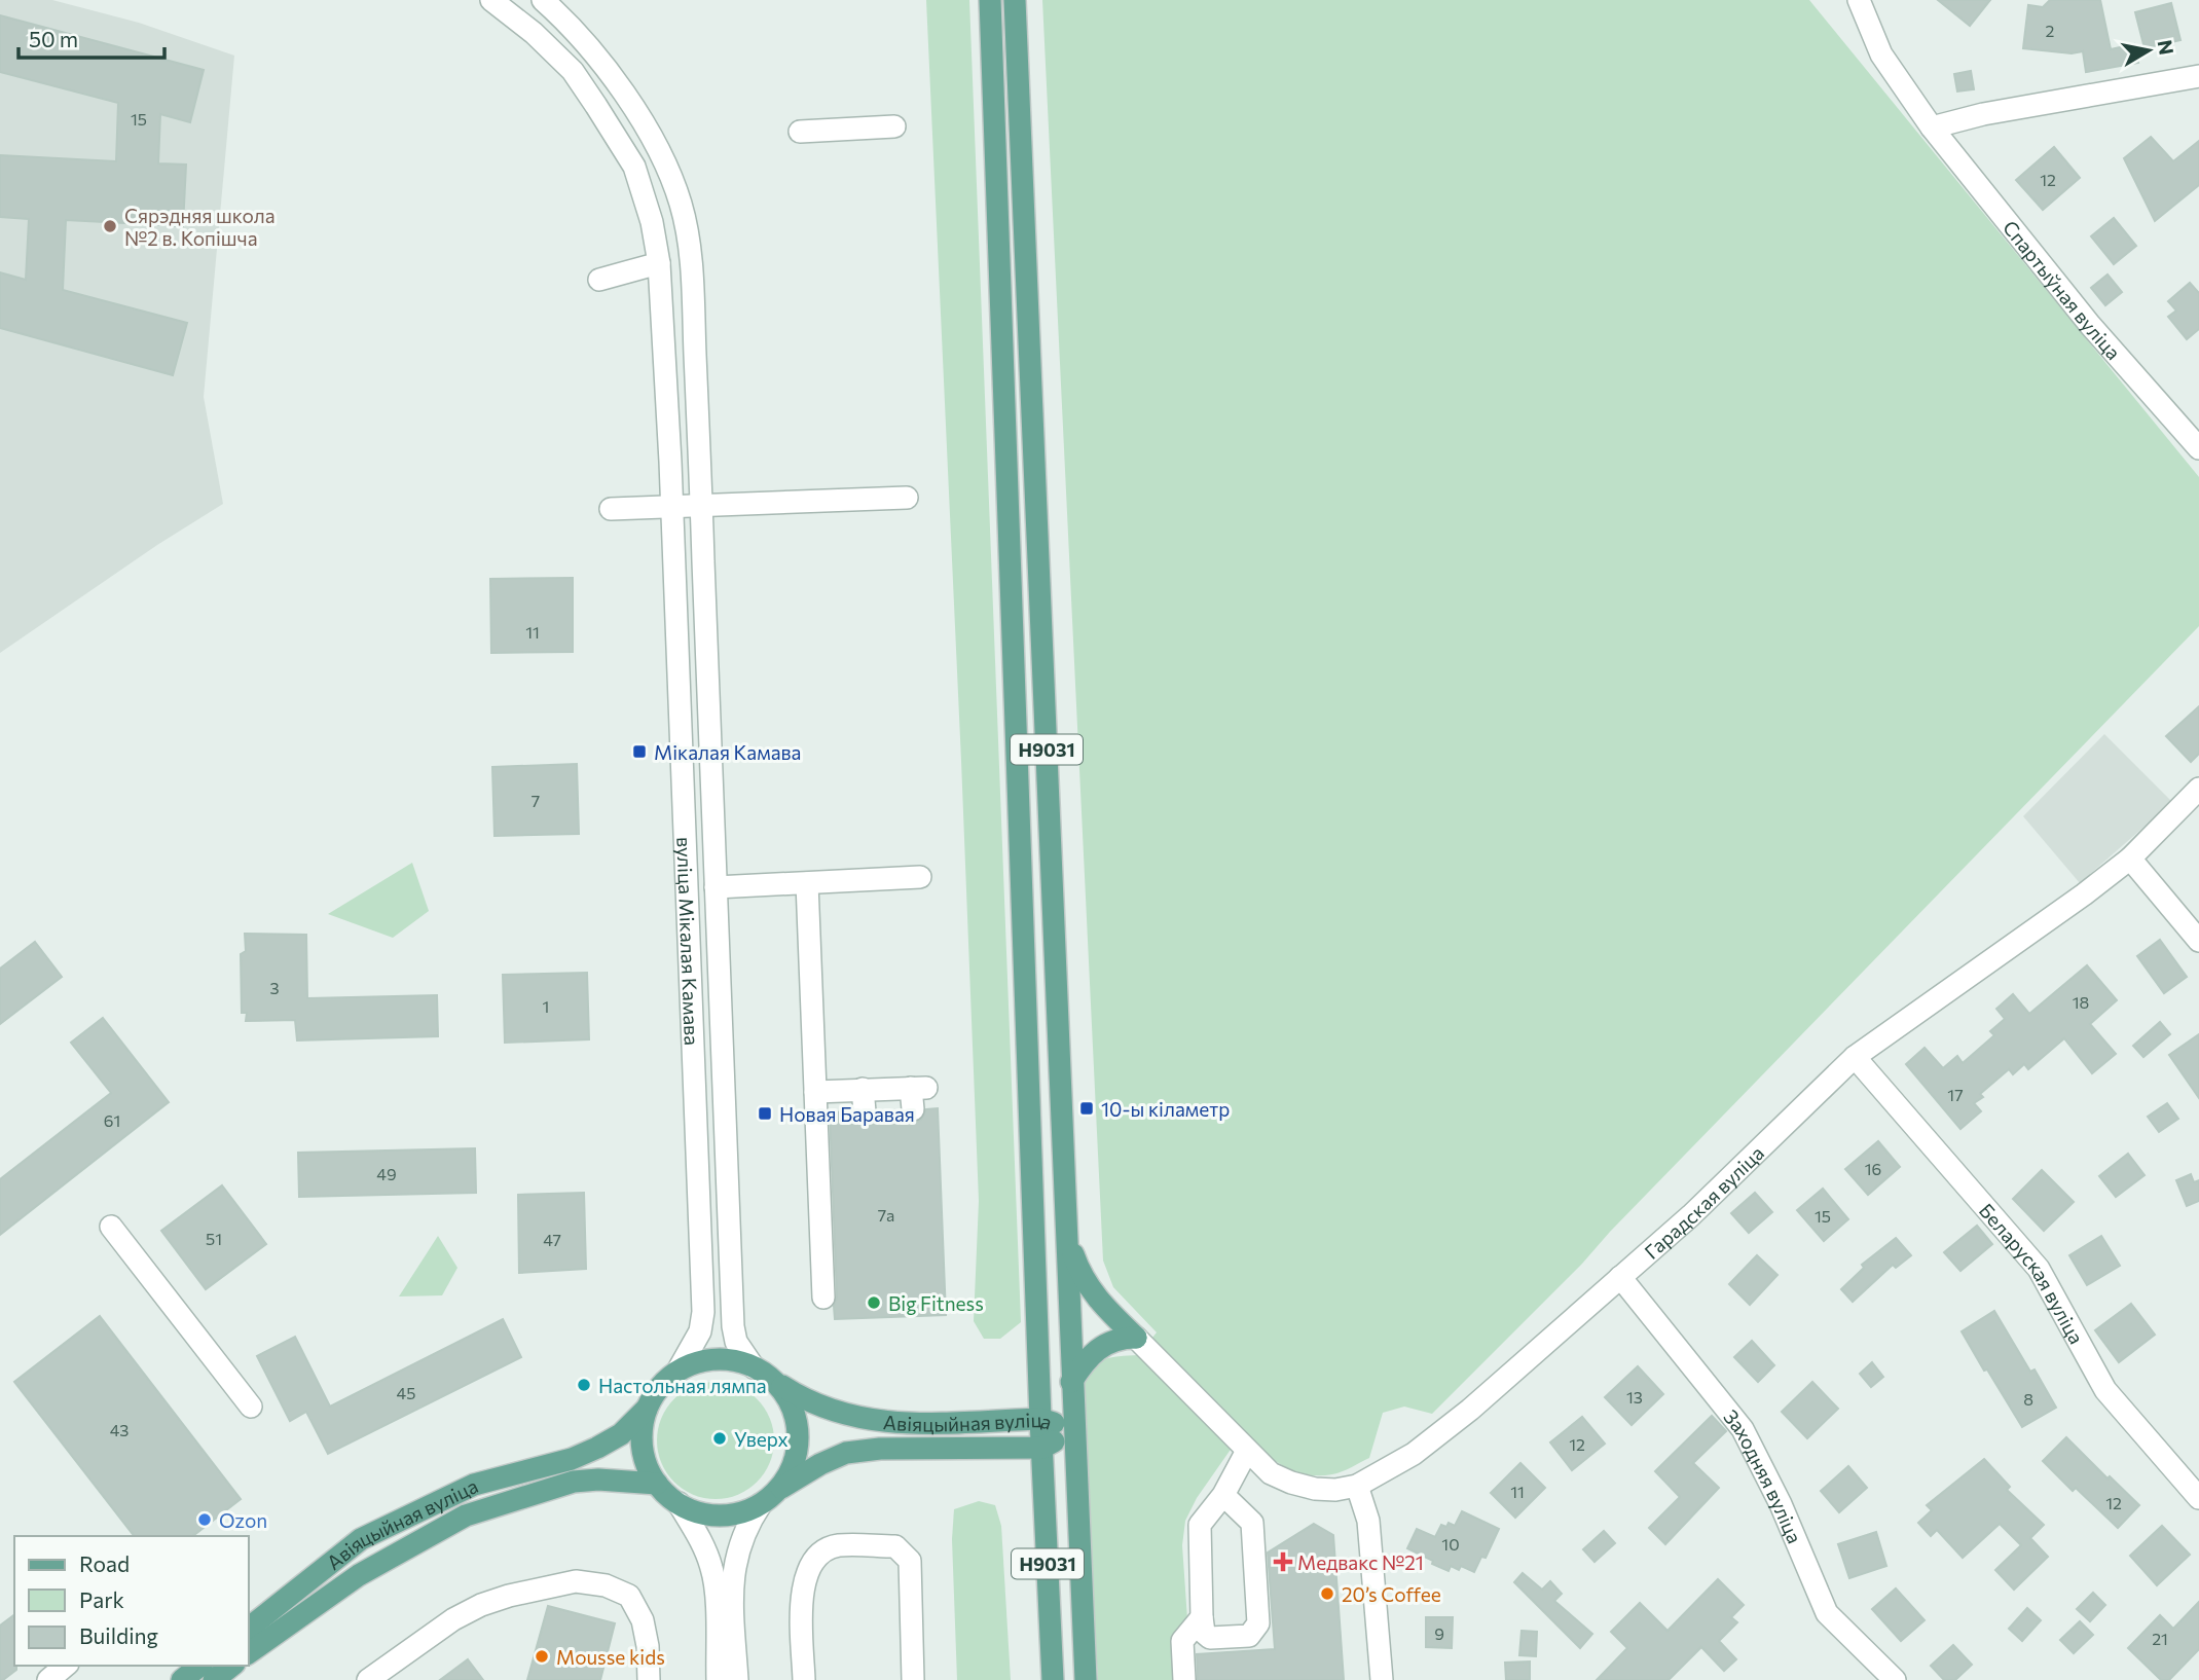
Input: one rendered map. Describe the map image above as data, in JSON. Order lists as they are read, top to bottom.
{
  "streets": {
    "main road": ["Н9031", "Авіяцыйная вуліца"],
    "street": [
      "Спартыўная вуліца",
      "вуліца Мікалая Камава",
      "Гарадская вуліца",
      "Беларуская вуліца",
      "Заходняя вуліца"
    ]
  },
  "crossings": [
    ["Н9031", "Авіяцыйная вуліца"],
    ["вуліца Мікалая Камава", "Авіяцыйная вуліца"],
    ["Гарадская вуліца", "Беларуская вуліца"],
    ["Гарадская вуліца", "Заходняя вуліца"]
  ],
  "places": {
    "other": [
      "Сярэдняя школа №2 в. Копішча",
      "Big Fitness",
      "Настольная лямпа",
      "Уверх",
      "Ozon",
      "20’s Coffee",
      "Mousse kids"
    ],
    "transit": ["Мікалая Камава", "10-ы кіламетр", "Новая Баравая"],
    "health": ["Медвакс №21"]
  },
  "house_numbers": [
    "2",
    "15",
    "12",
    "11",
    "7",
    "3",
    "18",
    "1",
    "17",
    "61",
    "16",
    "49",
    "7а",
    "15",
    "51",
    "47",
    "45",
    "13",
    "8",
    "43",
    "12",
    "11",
    "12",
    "10",
    "9",
    "21"
  ],
  "legend": ["Road", "Park", "Building"],
  "scale_bar": "50 m",
  "north": "right"
}
